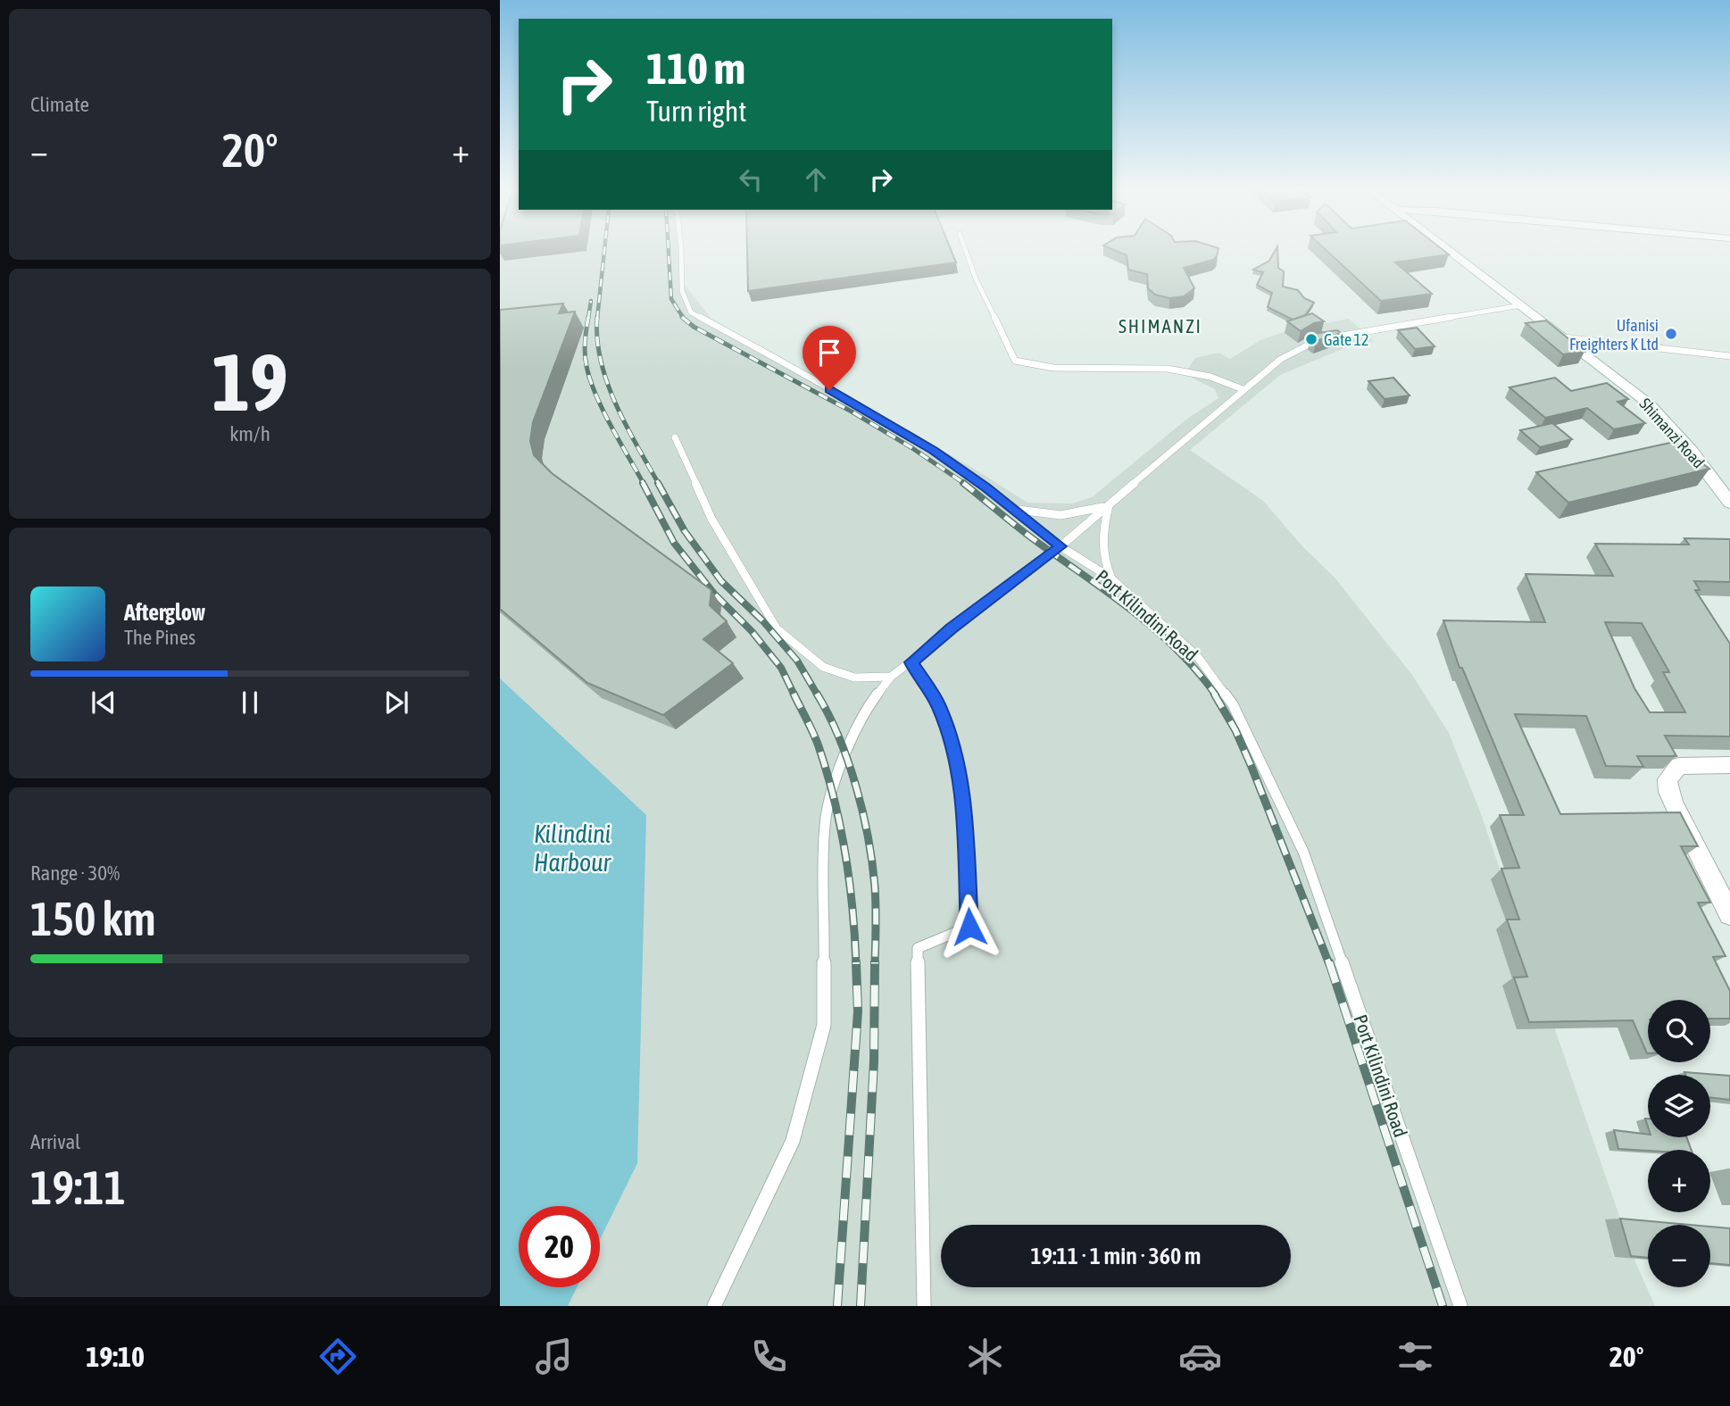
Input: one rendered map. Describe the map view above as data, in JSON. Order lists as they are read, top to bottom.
{
  "streets": {
    "main road": ["Shimanzi Road"],
    "lane": ["Port Kilindini Road"]
  },
  "districts": ["SHIMANZI"],
  "water": ["Kilindini Harbour"],
  "places": ["Ufanisi Freighters K Ltd", "Gate 12"],
  "page": {
    "tile": [
      "Climate",
      ["19", "km/h"],
      ["Range · 30%", "150 km"],
      ["Arrival", "19:11"]
    ],
    "turn": ["110 m", "Turn right"],
    "heat": ["−", "20°", "+"],
    "song": ["Afterglow", "The Pines"],
    "map_buttons": ["+", "−"],
    "limit": "20",
    "trip": "19:11 · 1 min · 360 m",
    "tabs": ["19:10", "20°"]
  }
}
